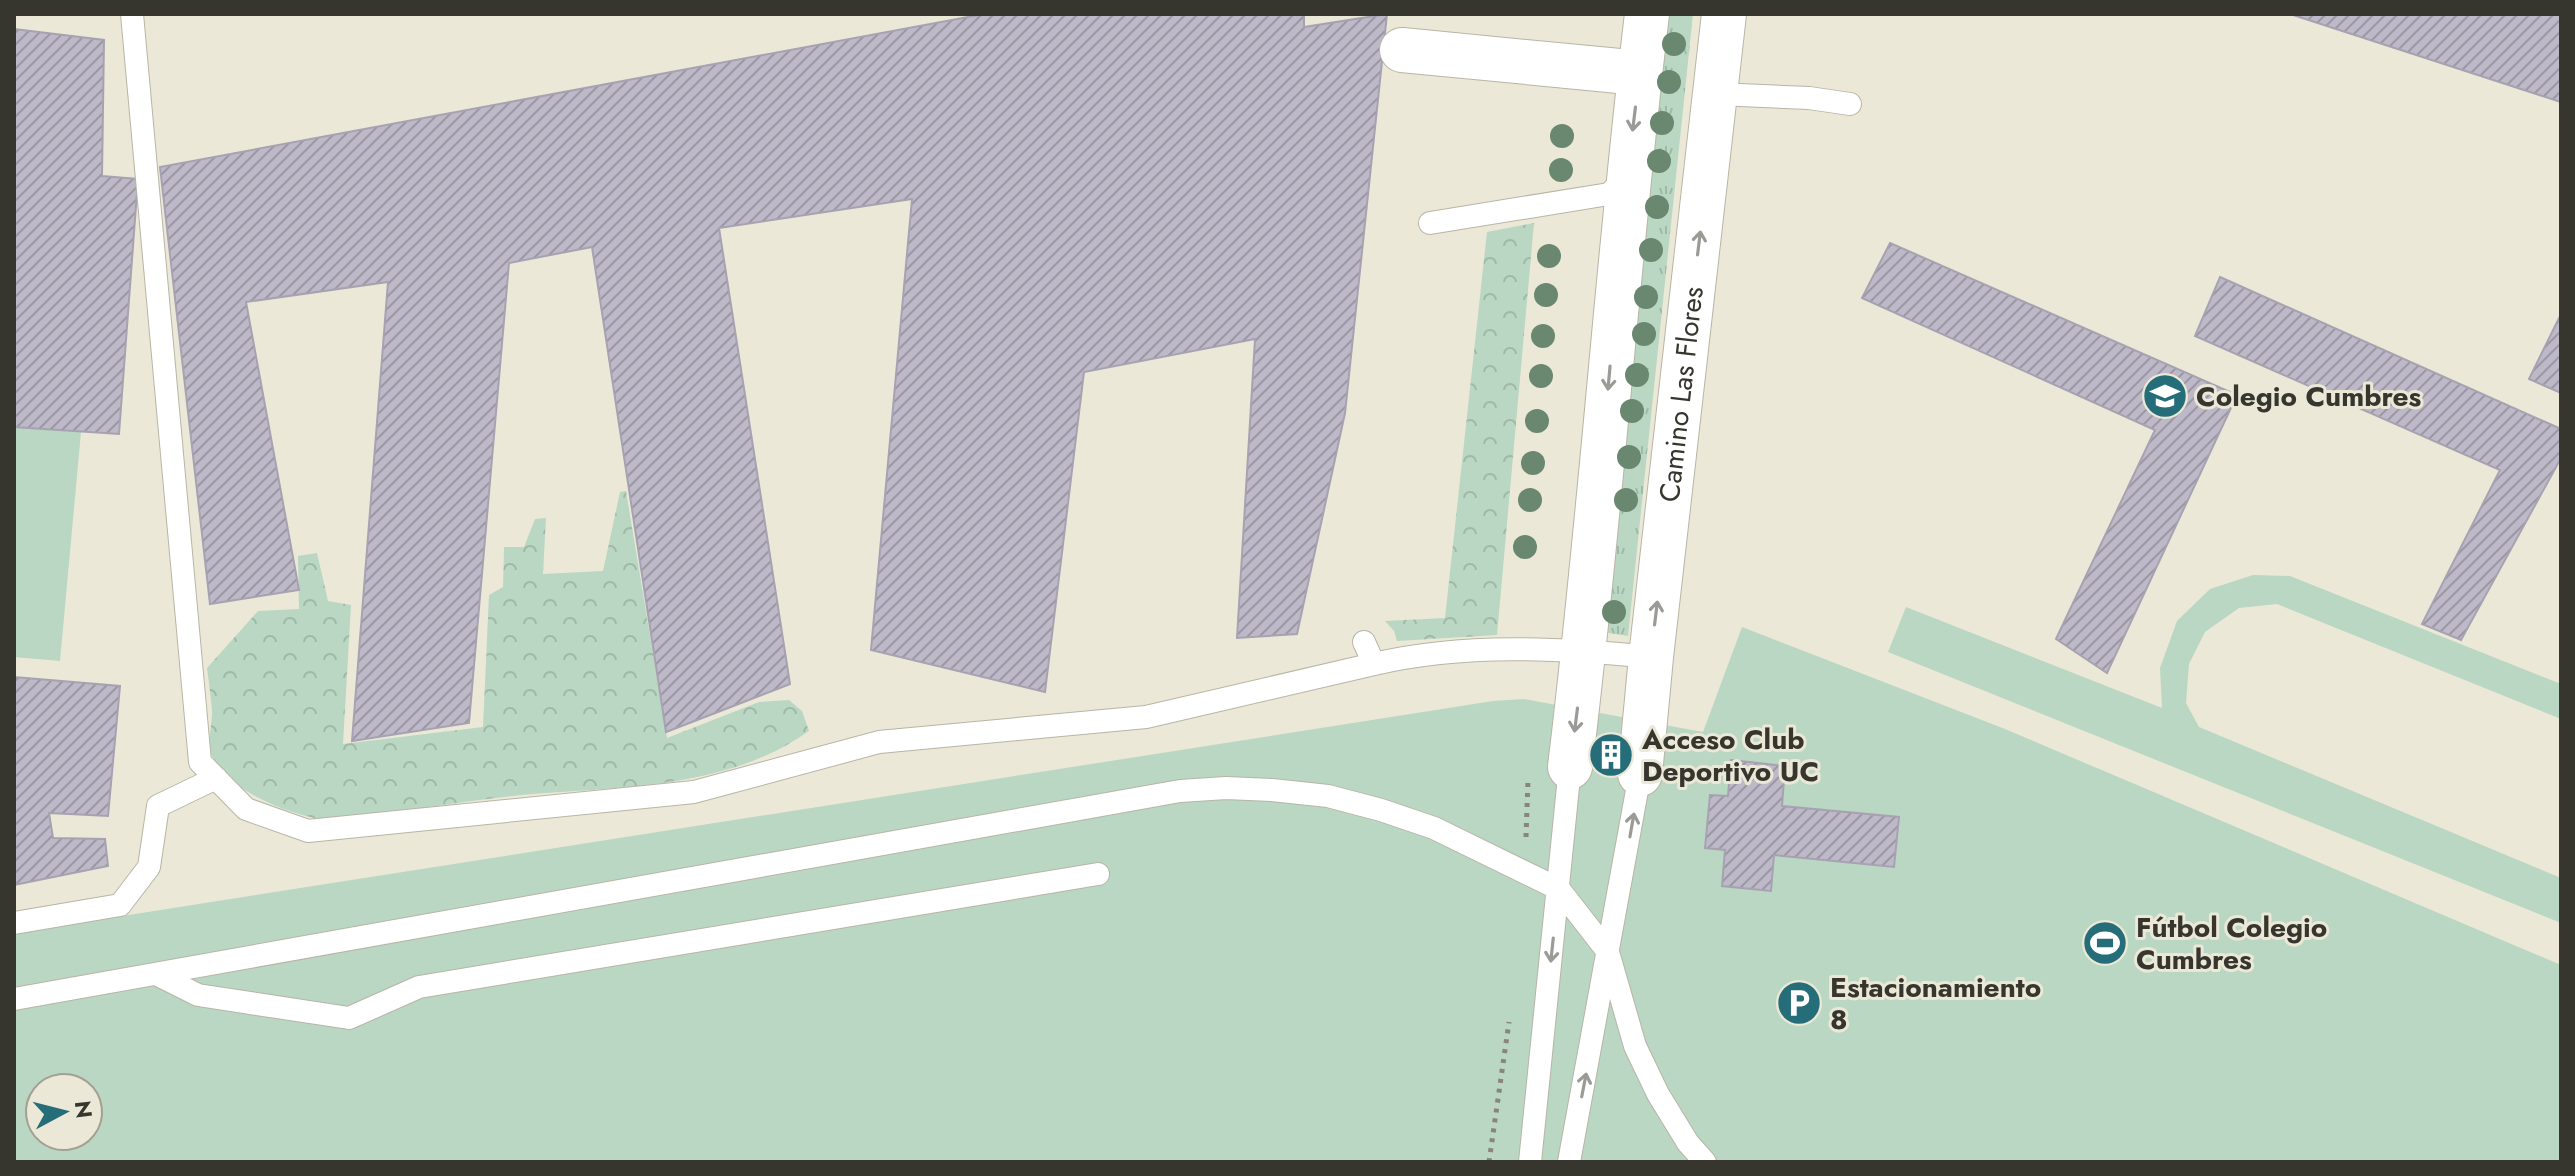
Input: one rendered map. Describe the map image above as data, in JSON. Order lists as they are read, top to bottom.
{
  "streets": {
    "street": ["Camino Las Flores"]
  },
  "places": {
    "school or university": ["Colegio Cumbres"],
    "building": ["Acceso Club Deportivo UC"],
    "sports": ["Fútbol Colegio Cumbres"],
    "parking": ["Estacionamiento 8"]
  },
  "north": "right"
}
